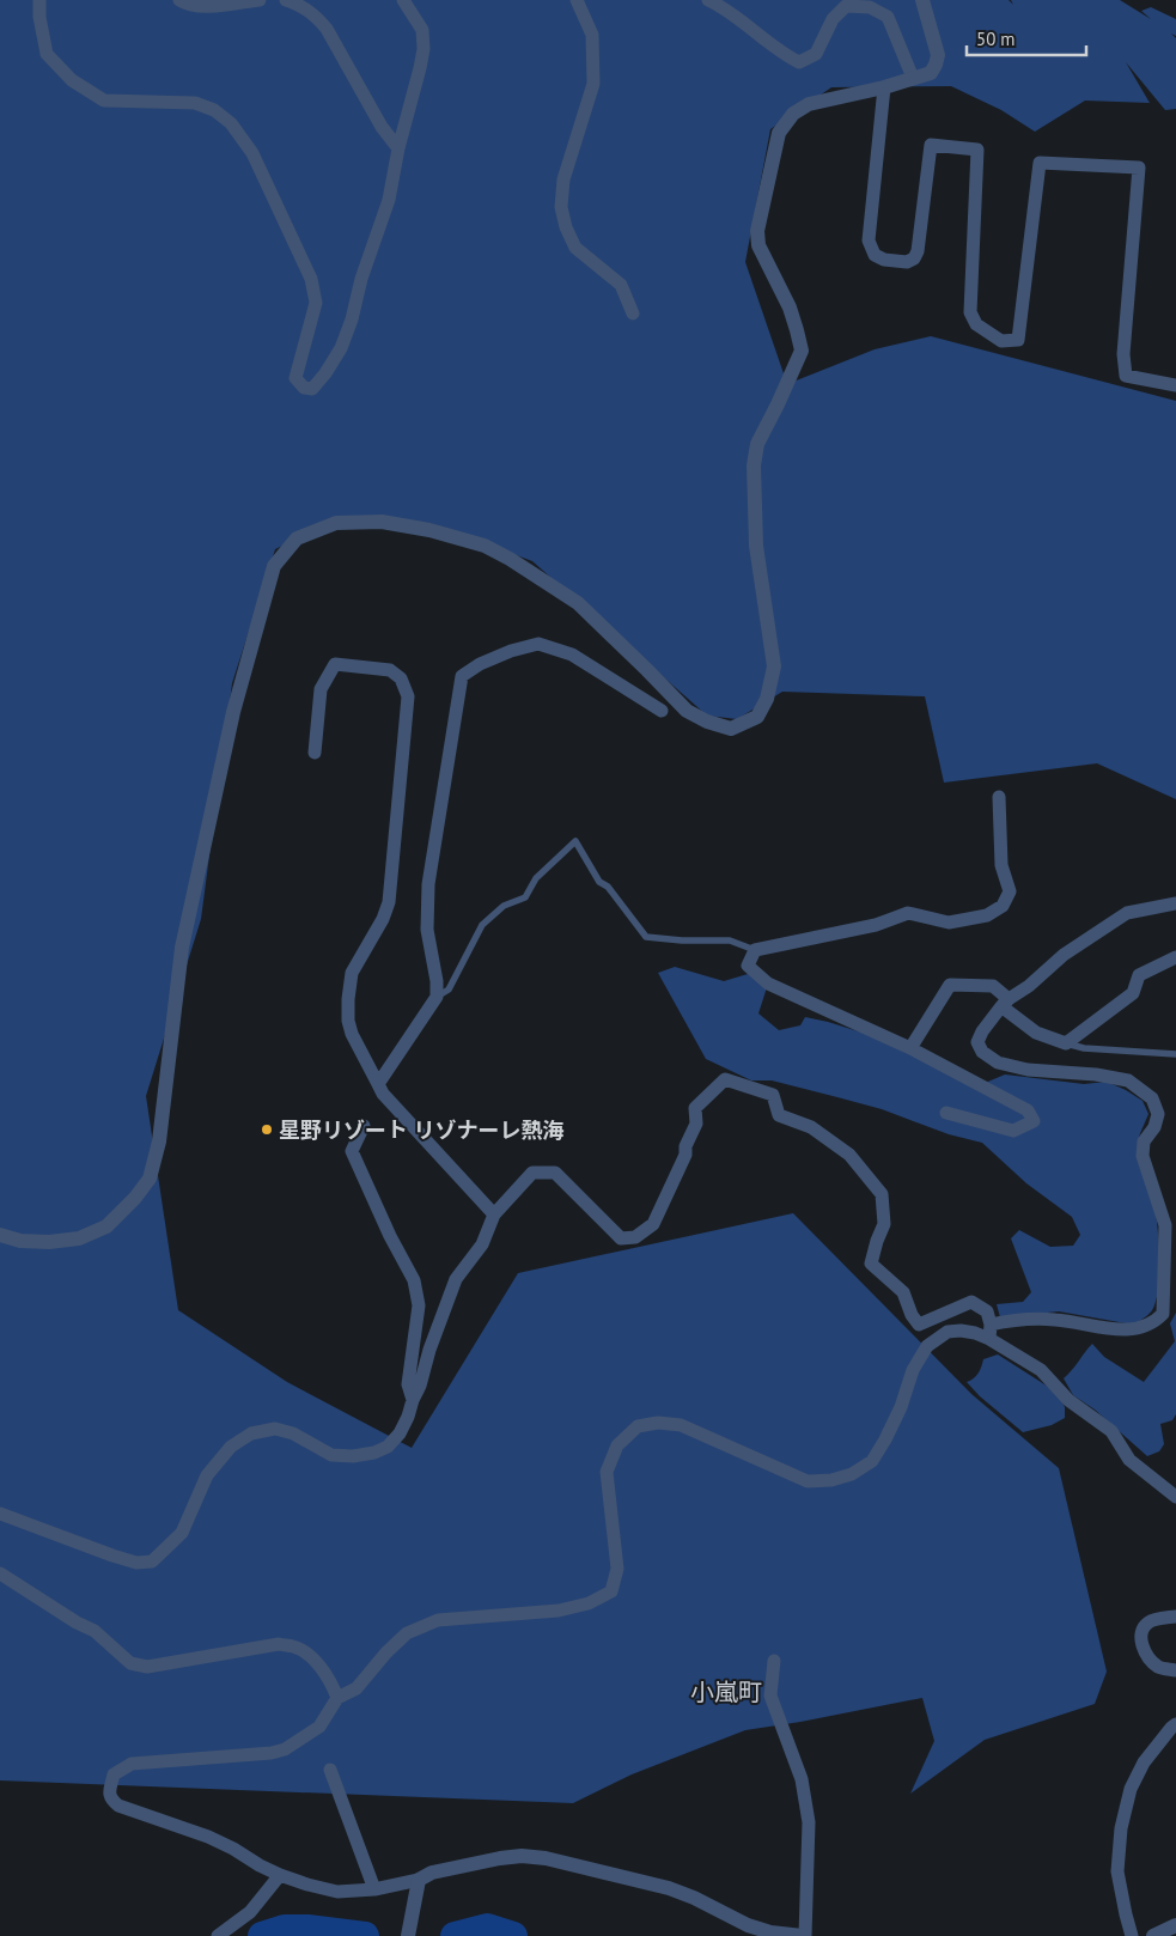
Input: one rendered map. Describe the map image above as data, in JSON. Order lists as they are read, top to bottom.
{
  "districts": ["小嵐町"],
  "places": ["星野リゾート リゾナーレ熱海"],
  "scale_bar": "50 m"
}
